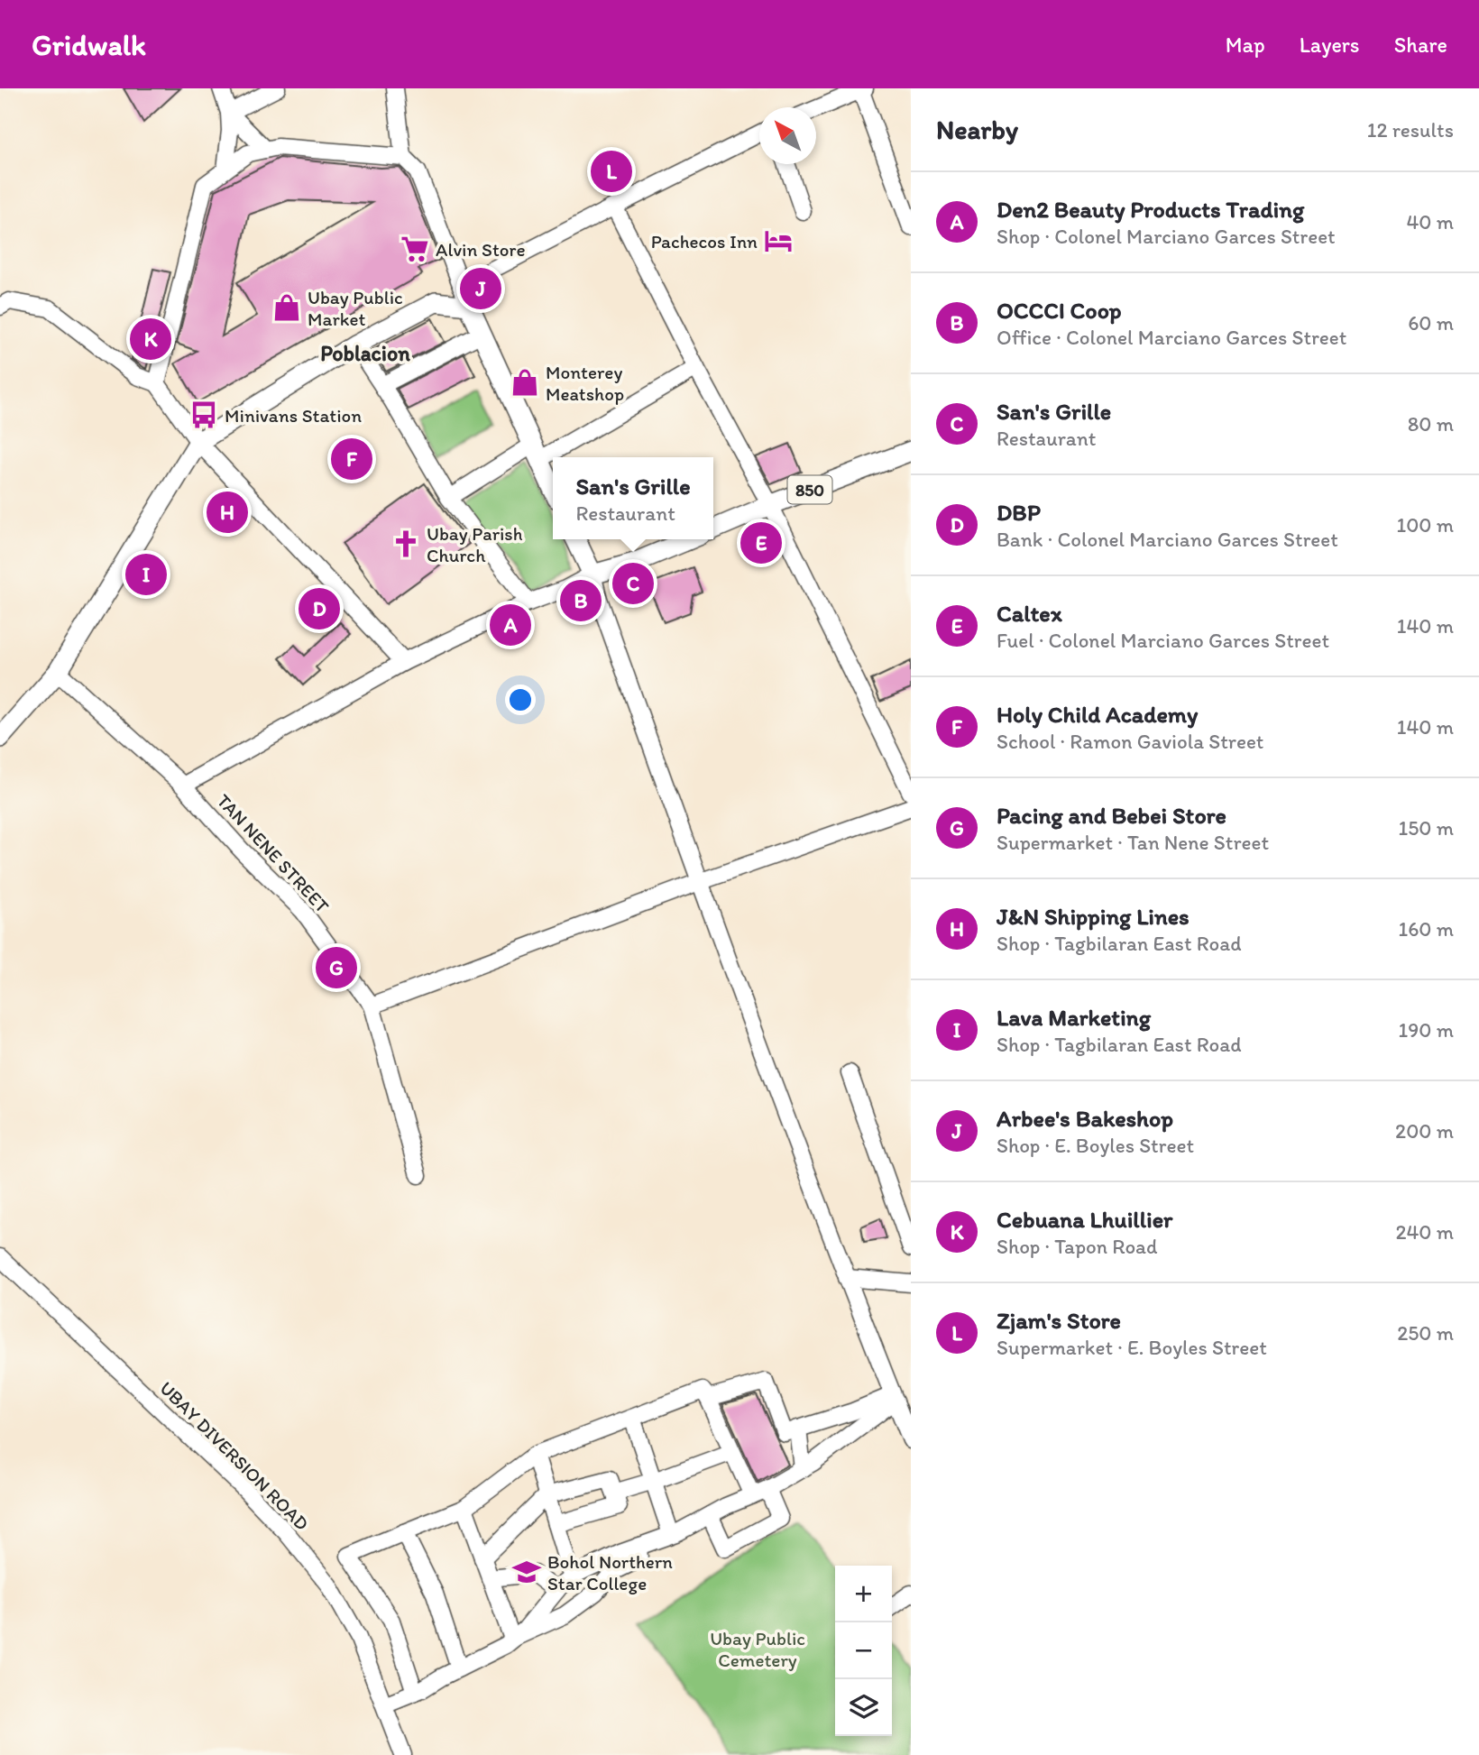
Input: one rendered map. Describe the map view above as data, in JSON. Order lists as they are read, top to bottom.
{
  "streets": {
    "main road": ["850"],
    "street": ["TAN NENE STREET", "UBAY DIVERSION ROAD"]
  },
  "districts": ["Poblacion"],
  "parks": ["Ubay Public Cemetery"],
  "places": {
    "hotel": ["Pachecos Inn"],
    "supermarket": ["Alvin Store"],
    "shop": ["Ubay Public Market", "Monterey Meatshop"],
    "bus stop": ["Minivans Station"],
    "church": ["Ubay Parish Church"],
    "school or university": ["Bohol Northern Star College"]
  },
  "north": "top left",
  "page": {
    "header": "Gridwalk",
    "nav": ["Map", "Layers", "Share"],
    "heading": ["Nearby", "12 results"],
    "pins": [
      "L",
      "J",
      "K",
      "F",
      "H",
      "E",
      "I",
      "C",
      "B",
      "D",
      "A",
      "G"
    ],
    "list": [
      {
        "mark": "A",
        "name": "Den2 Beauty Products Trading",
        "note": "Shop · Colonel Marciano Garces Street",
        "value": "40 m"
      },
      {
        "mark": "B",
        "name": "OCCCI Coop",
        "note": "Office · Colonel Marciano Garces Street",
        "value": "60 m"
      },
      {
        "mark": "C",
        "name": "San's Grille",
        "note": "Restaurant",
        "value": "80 m"
      },
      {
        "mark": "D",
        "name": "DBP",
        "note": "Bank · Colonel Marciano Garces Street",
        "value": "100 m"
      },
      {
        "mark": "E",
        "name": "Caltex",
        "note": "Fuel · Colonel Marciano Garces Street",
        "value": "140 m"
      },
      {
        "mark": "F",
        "name": "Holy Child Academy",
        "note": "School · Ramon Gaviola Street",
        "value": "140 m"
      },
      {
        "mark": "G",
        "name": "Pacing and Bebei Store",
        "note": "Supermarket · Tan Nene Street",
        "value": "150 m"
      },
      {
        "mark": "H",
        "name": "J&N Shipping Lines",
        "note": "Shop · Tagbilaran East Road",
        "value": "160 m"
      },
      {
        "mark": "I",
        "name": "Lava Marketing",
        "note": "Shop · Tagbilaran East Road",
        "value": "190 m"
      },
      {
        "mark": "J",
        "name": "Arbee's Bakeshop",
        "note": "Shop · E. Boyles Street",
        "value": "200 m"
      },
      {
        "mark": "K",
        "name": "Cebuana Lhuillier",
        "note": "Shop · Tapon Road",
        "value": "240 m"
      },
      {
        "mark": "L",
        "name": "Zjam's Store",
        "note": "Supermarket · E. Boyles Street",
        "value": "250 m"
      }
    ],
    "popup": ["San's Grille", "Restaurant"],
    "map_buttons": ["+", "−"]
  }
}
